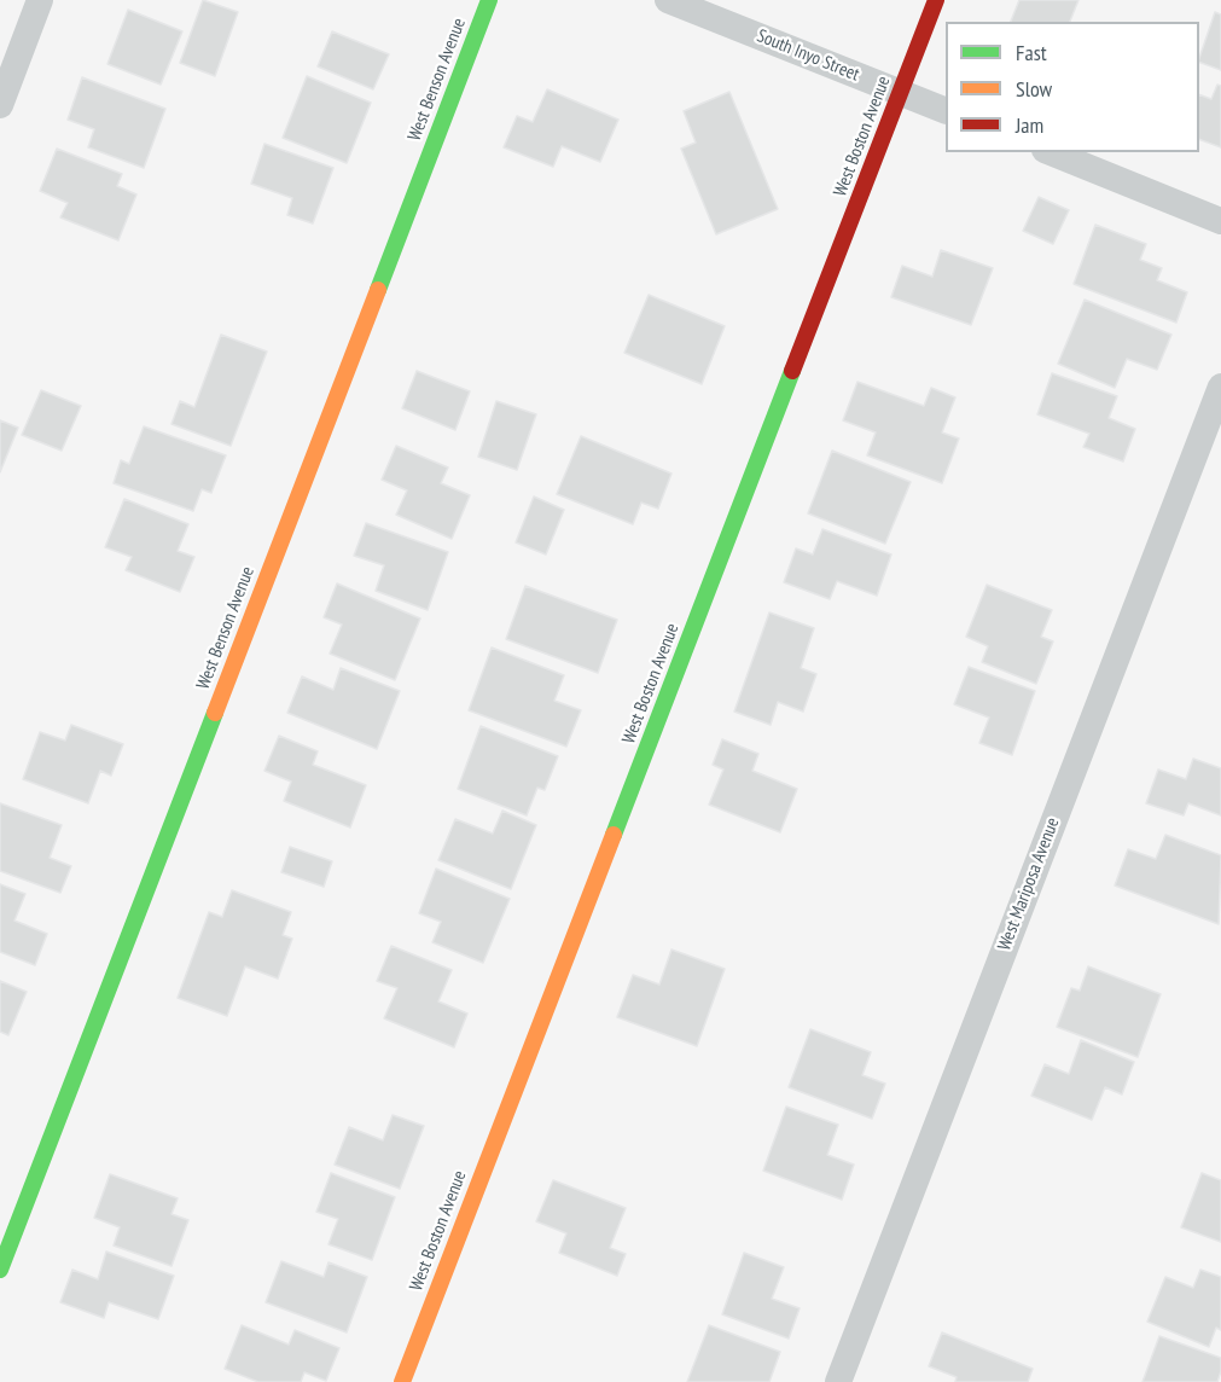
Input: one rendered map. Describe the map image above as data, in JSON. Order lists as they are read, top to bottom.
{
  "streets": {
    "street": [
      "South Inyo Street",
      "West Benson Avenue",
      "West Boston Avenue",
      "West Mariposa Avenue"
    ]
  },
  "crossings": [
    ["South Inyo Street", "West Boston Avenue"]
  ],
  "legend": ["Fast", "Slow", "Jam"]
}
